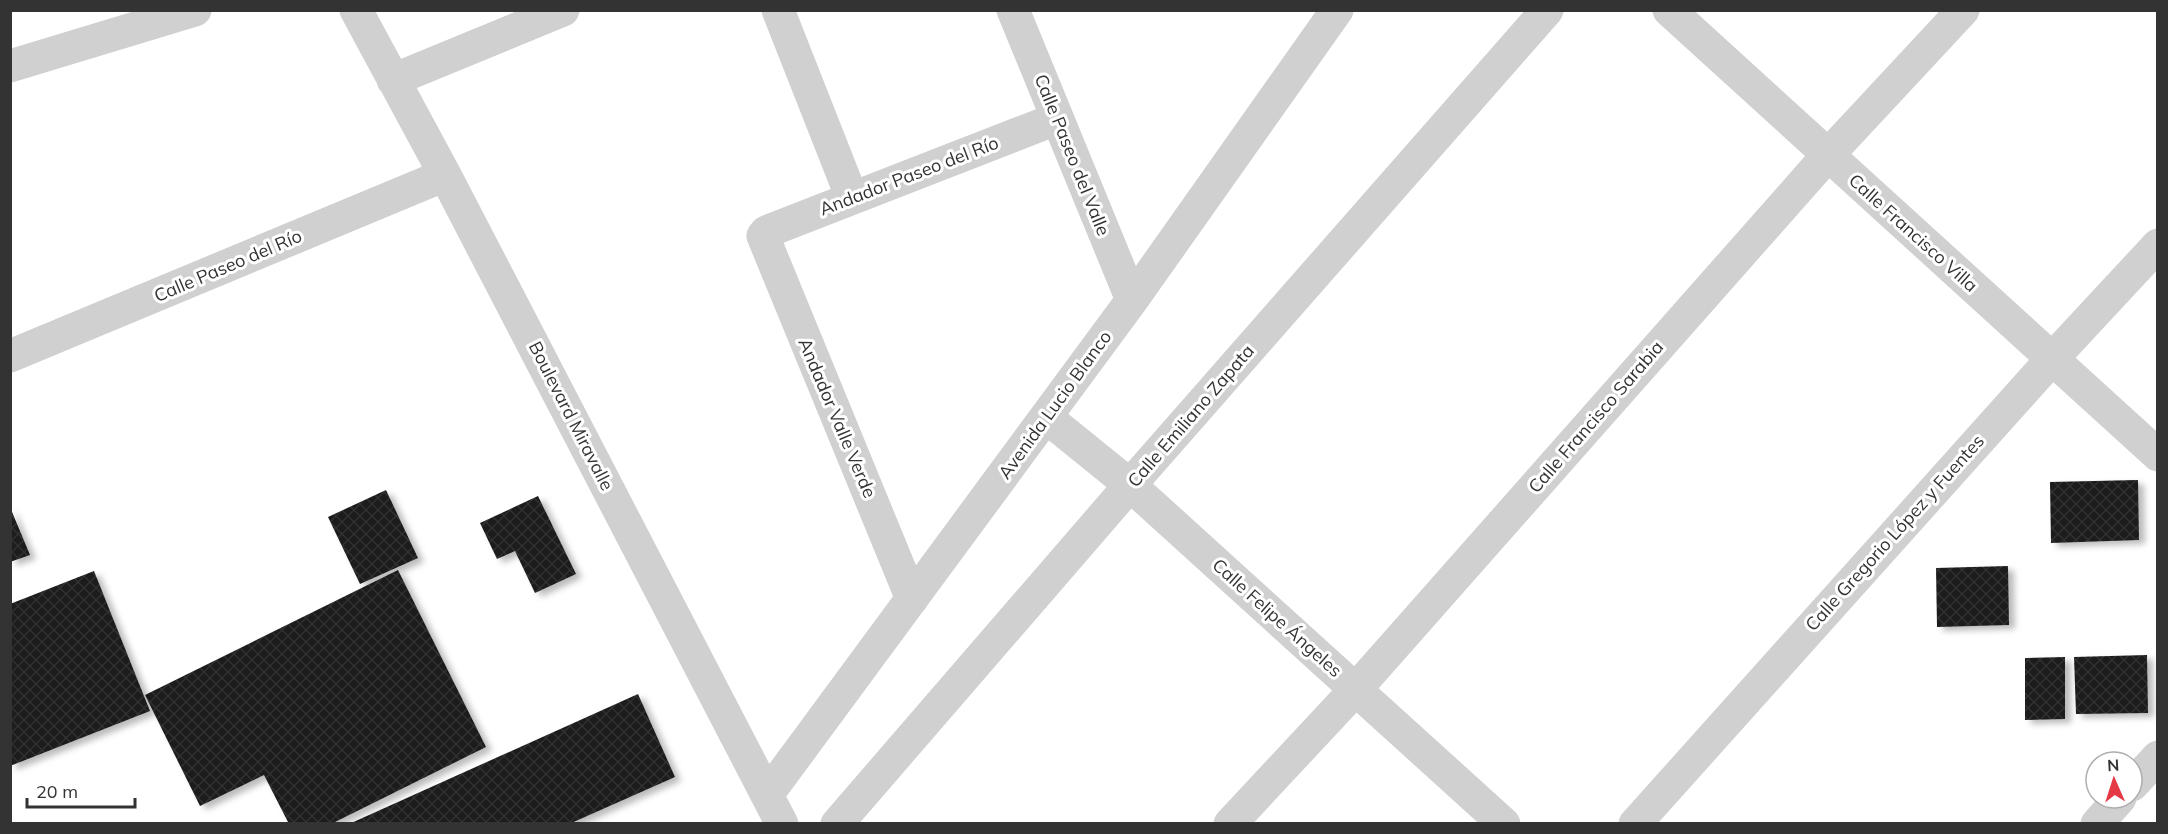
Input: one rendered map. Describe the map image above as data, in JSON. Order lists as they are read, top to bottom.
{
  "streets": {
    "street": [
      "Calle Paseo del Valle",
      "Andador Paseo del Río",
      "Calle Francisco Villa",
      "Calle Paseo del Río",
      "Avenida Lucio Blanco",
      "Boulevard Miravalle",
      "Calle Emiliano Zapata",
      "Calle Francisco Sarabia",
      "Andador Valle Verde",
      "Calle Gregorio López y Fuentes",
      "Calle Felipe Ángeles"
    ]
  },
  "crossings": [
    ["Calle Paseo del Valle", "Andador Paseo del Río"],
    ["Calle Paseo del Valle", "Avenida Lucio Blanco"],
    ["Andador Paseo del Río", "Andador Valle Verde"],
    ["Calle Francisco Villa", "Calle Francisco Sarabia"],
    ["Calle Francisco Villa", "Calle Gregorio López y Fuentes"],
    ["Calle Paseo del Río", "Boulevard Miravalle"],
    ["Avenida Lucio Blanco", "Boulevard Miravalle"],
    ["Avenida Lucio Blanco", "Andador Valle Verde"],
    ["Avenida Lucio Blanco", "Calle Felipe Ángeles"],
    ["Calle Emiliano Zapata", "Calle Felipe Ángeles"],
    ["Calle Francisco Sarabia", "Calle Felipe Ángeles"]
  ],
  "scale_bar": "20 m",
  "north": "top"
}
